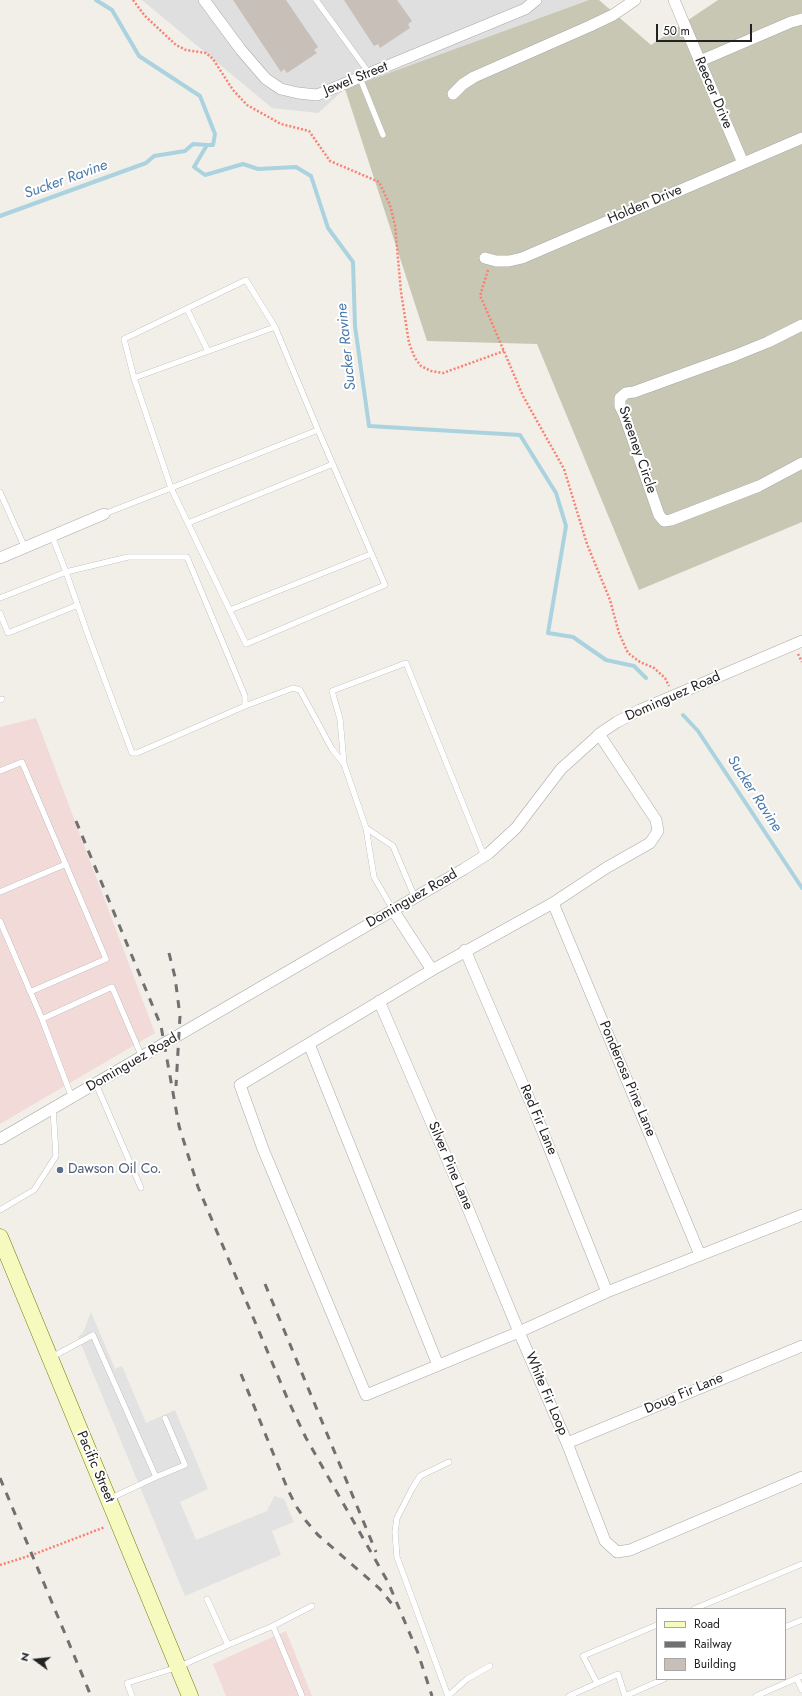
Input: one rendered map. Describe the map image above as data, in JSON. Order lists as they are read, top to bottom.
{
  "streets": {
    "main road": ["Pacific Street"],
    "street": [
      "Jewel Street",
      "Reecer Drive",
      "Holden Drive",
      "Sweeney Circle",
      "Dominguez Road",
      "Ponderosa Pine Lane",
      "Red Fir Lane",
      "Silver Pine Lane",
      "White Fir Loop",
      "Doug Fir Lane"
    ]
  },
  "crossings": [
    ["Reecer Drive", "Holden Drive"],
    ["Silver Pine Lane", "White Fir Loop"],
    ["White Fir Loop", "Doug Fir Lane"]
  ],
  "water": ["Sucker Ravine"],
  "places": ["Dawson Oil Co."],
  "legend": ["Road", "Railway", "Building"],
  "scale_bar": "50 m",
  "north": "left"
}
